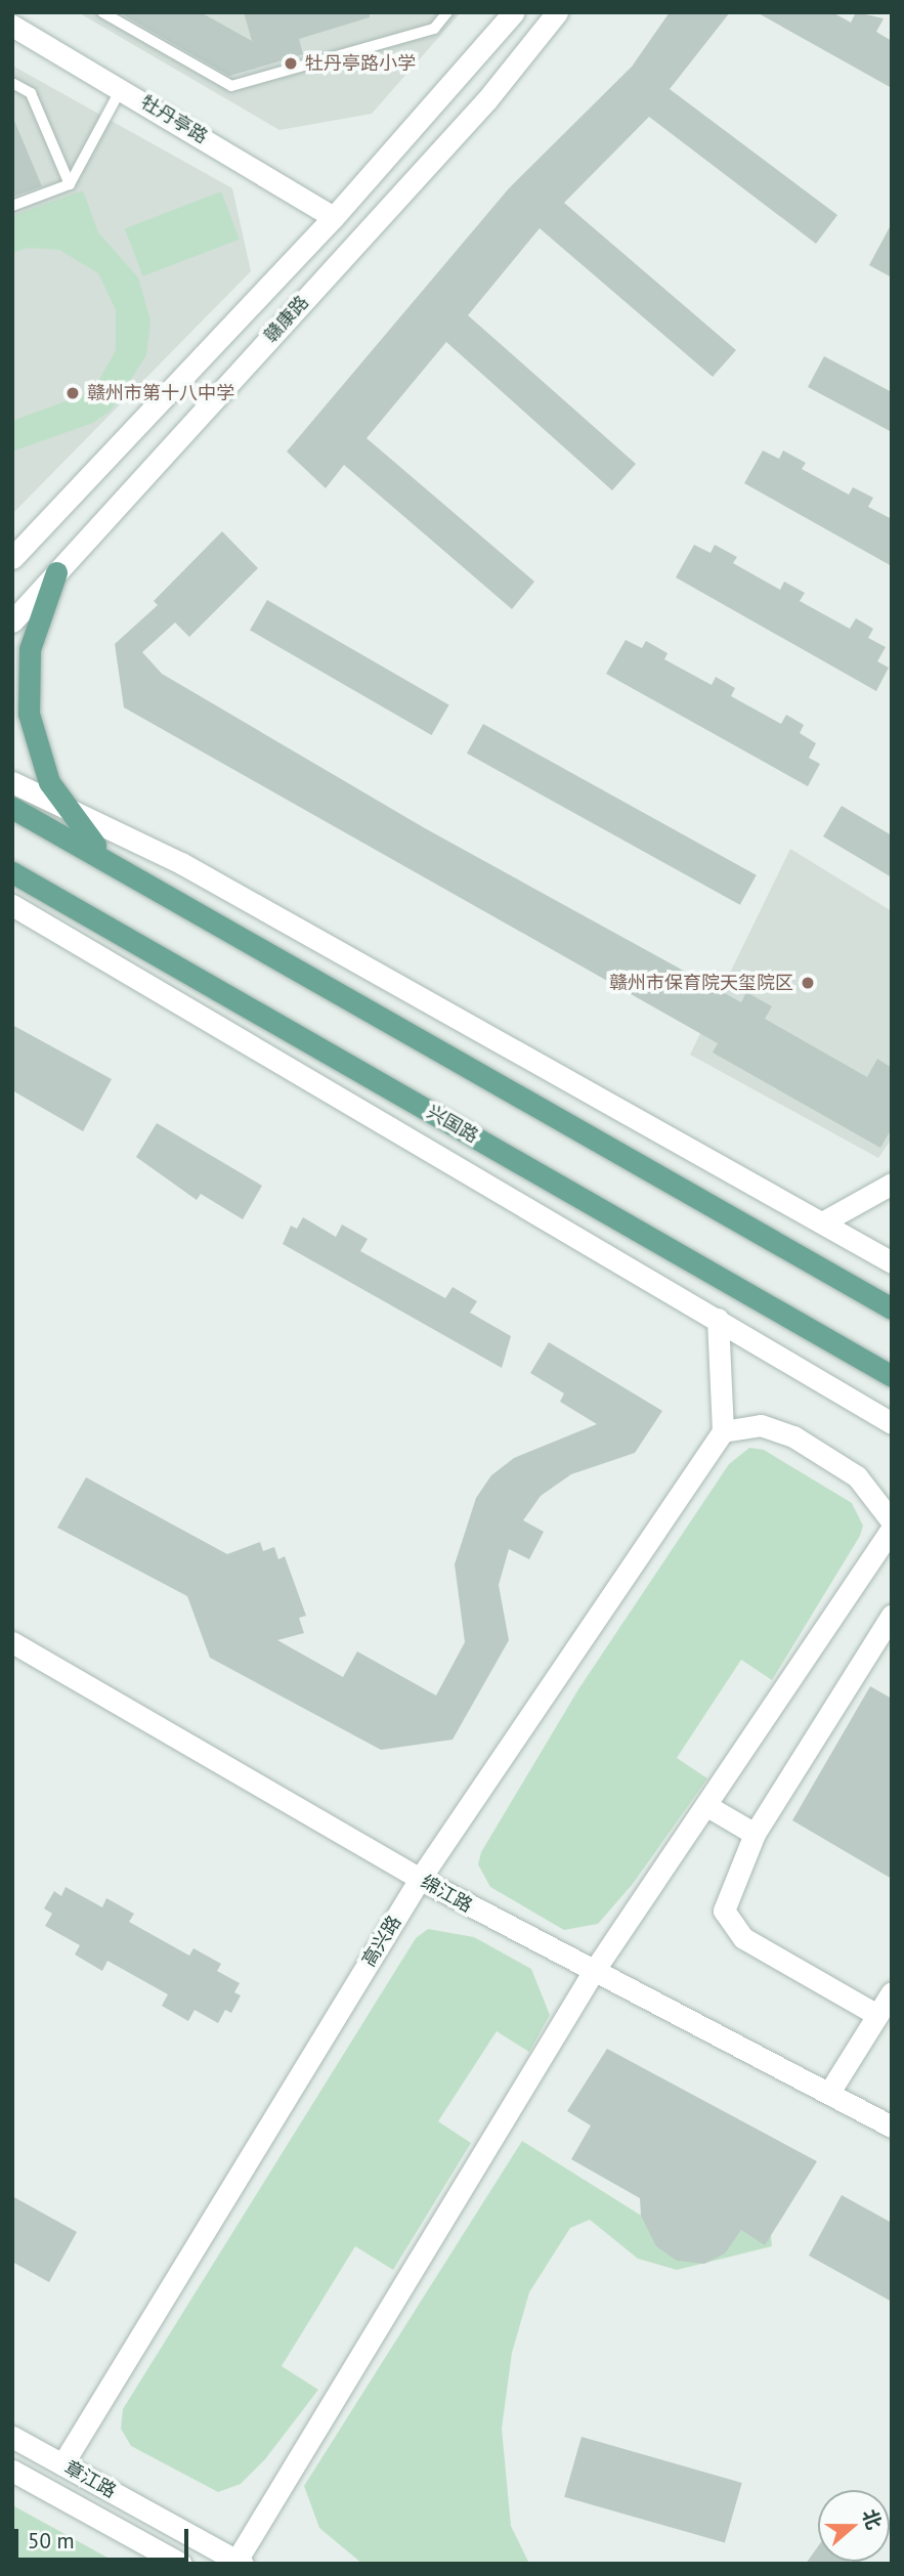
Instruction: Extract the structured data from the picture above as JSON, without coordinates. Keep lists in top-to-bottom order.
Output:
{
  "streets": {
    "main road": ["兴国路"],
    "street": [
      "牡丹亭路",
      "赣康路",
      "绵江路",
      "高兴路",
      "章江路"
    ]
  },
  "crossings": [
    ["牡丹亭路", "赣康路"],
    ["绵江路", "高兴路"],
    ["高兴路", "章江路"]
  ],
  "places": ["牡丹亭路小学", "赣州市第十八中学", "赣州市保育院天玺院区"],
  "scale_bar": "50 m",
  "north": "right"
}
